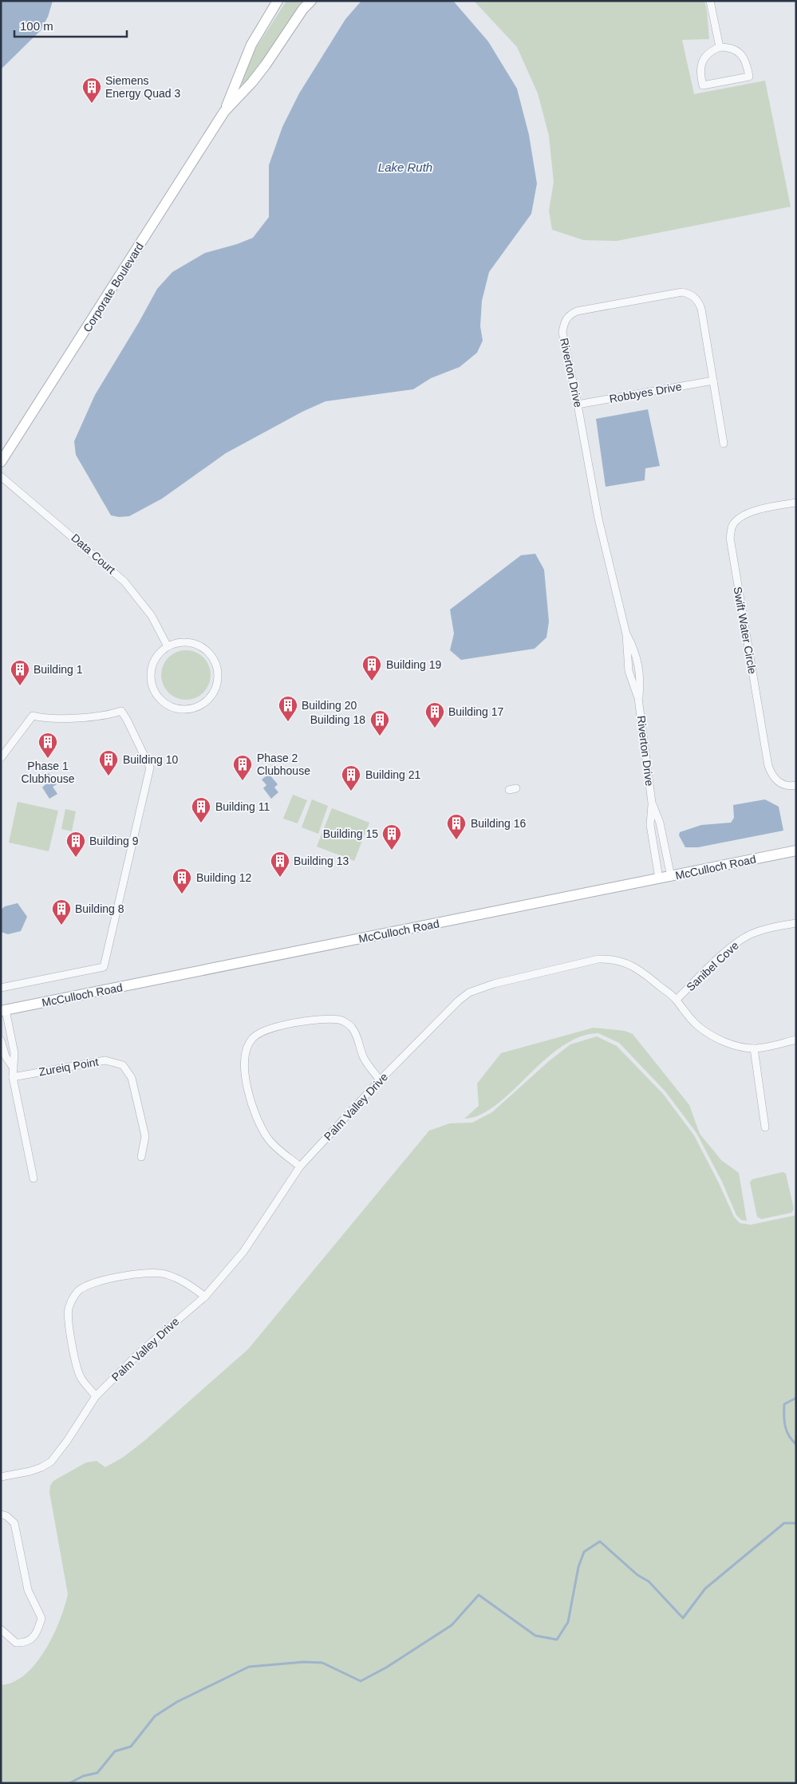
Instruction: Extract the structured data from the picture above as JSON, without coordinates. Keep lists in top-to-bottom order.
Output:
{
  "streets": {
    "street": [
      "Corporate Boulevard",
      "Riverton Drive",
      "Robbyes Drive",
      "Data Court",
      "Swift Water Circle",
      "McCulloch Road",
      "Sanibel Cove",
      "Zureiq Point",
      "Palm Valley Drive"
    ]
  },
  "crossings": [
    ["Riverton Drive", "Robbyes Drive"],
    ["Riverton Drive", "McCulloch Road"],
    ["Sanibel Cove", "Palm Valley Drive"]
  ],
  "water": ["Lake Ruth"],
  "places": {
    "building": [
      "Siemens Energy Quad 3",
      "Building 19",
      "Building 1",
      "Building 20",
      "Building 17",
      "Building 18",
      "Phase 1 Clubhouse",
      "Building 10",
      "Phase 2 Clubhouse",
      "Building 21",
      "Building 11",
      "Building 16",
      "Building 15",
      "Building 9",
      "Building 13",
      "Building 12",
      "Building 8"
    ]
  },
  "scale_bar": "100 m"
}
